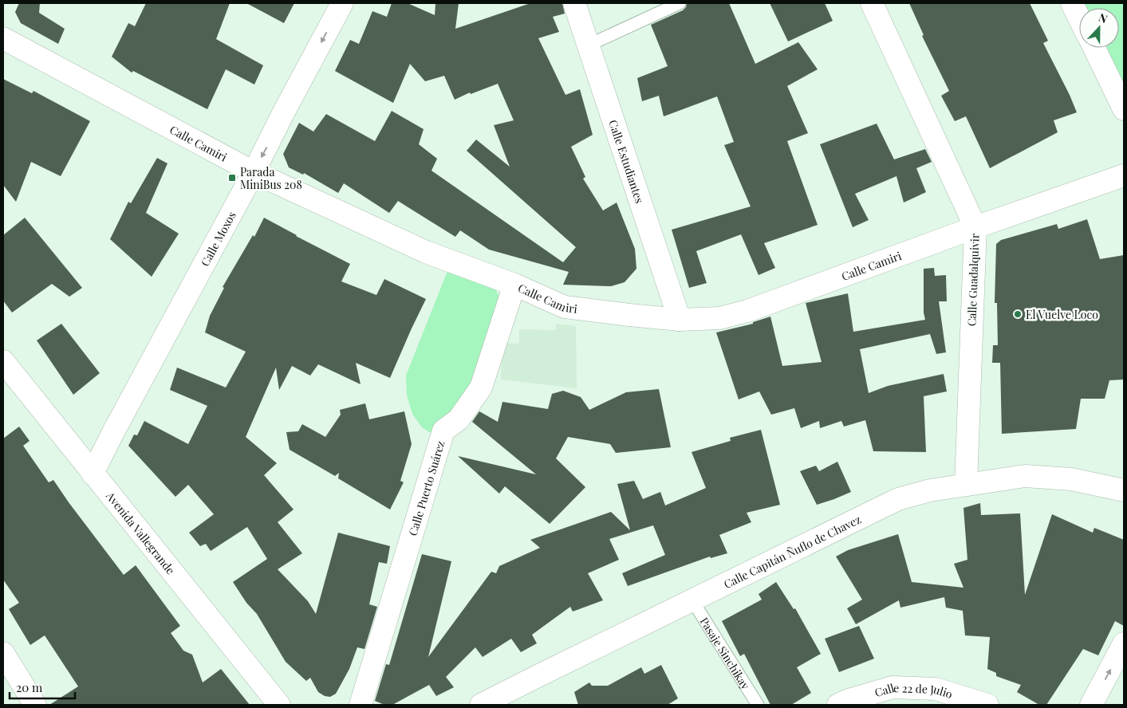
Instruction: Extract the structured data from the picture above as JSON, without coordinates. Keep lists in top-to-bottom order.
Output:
{
  "streets": {
    "street": [
      "Calle Camiri",
      "Calle Estudiantes",
      "Calle Moxos",
      "Calle Guadalquivir",
      "Calle Puerto Suárez",
      "Avenida Vallegrande",
      "Calle Capitán Ñuflo de Chavez",
      "Calle 22 de Julio"
    ],
    "lane": ["Pasaje Sinchikay"]
  },
  "crossings": [
    ["Calle Camiri", "Calle Estudiantes"],
    ["Calle Camiri", "Calle Moxos"],
    ["Calle Camiri", "Calle Guadalquivir"],
    ["Calle Camiri", "Calle Puerto Suárez"],
    ["Calle Moxos", "Avenida Vallegrande"],
    ["Calle Guadalquivir", "Calle Capitán Ñuflo de Chavez"],
    ["Calle Capitán Ñuflo de Chavez", "Pasaje Sinchikay"]
  ],
  "one_way": ["Calle Moxos"],
  "places": {
    "transit": ["Parada MiniBus 208"],
    "other": ["El Vuelve Loco"]
  },
  "scale_bar": "20 m",
  "north": "top"
}
